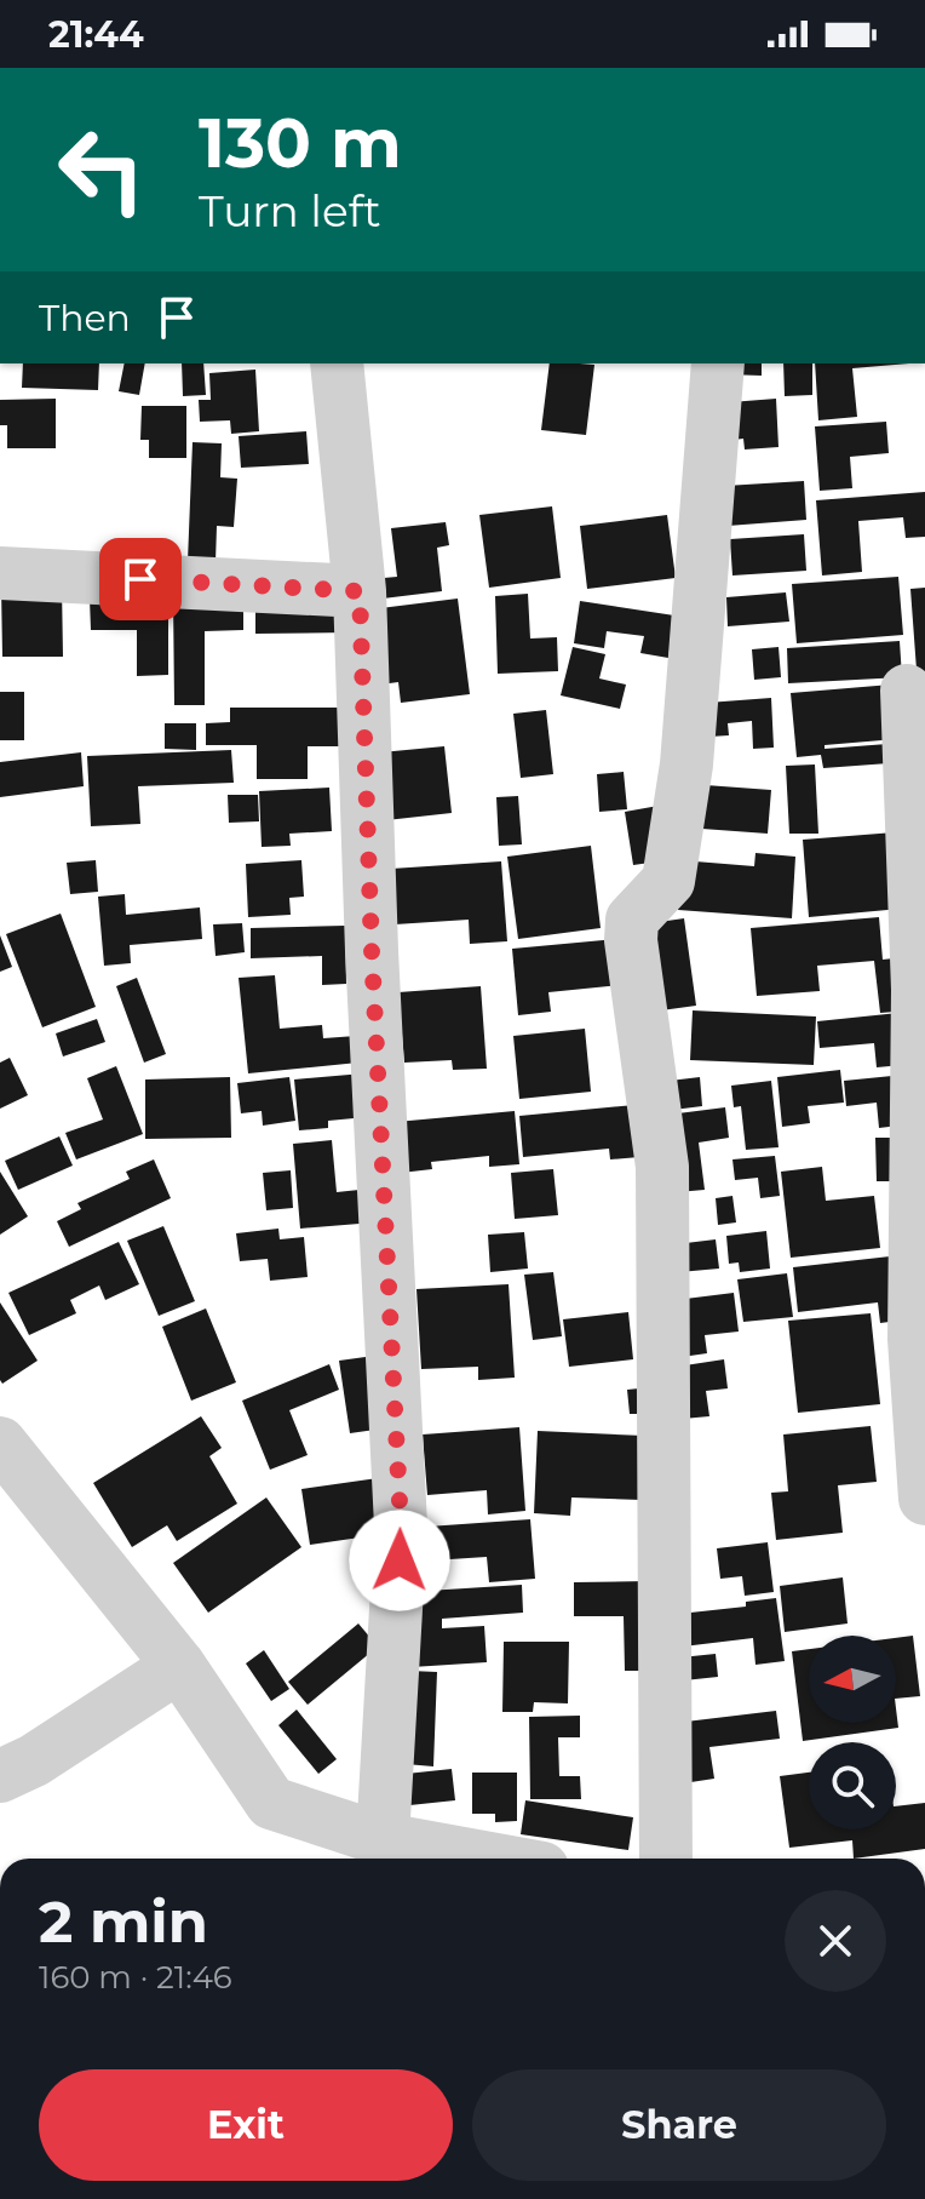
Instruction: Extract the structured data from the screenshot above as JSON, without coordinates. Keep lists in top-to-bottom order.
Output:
{
  "north": "left",
  "page": {
    "status": "21:44",
    "turn": ["130 m", "Turn left"],
    "then": "Then",
    "heading": ["2 min", "160 m · 21:46"],
    "buttons": ["Exit", "Share"]
  }
}
